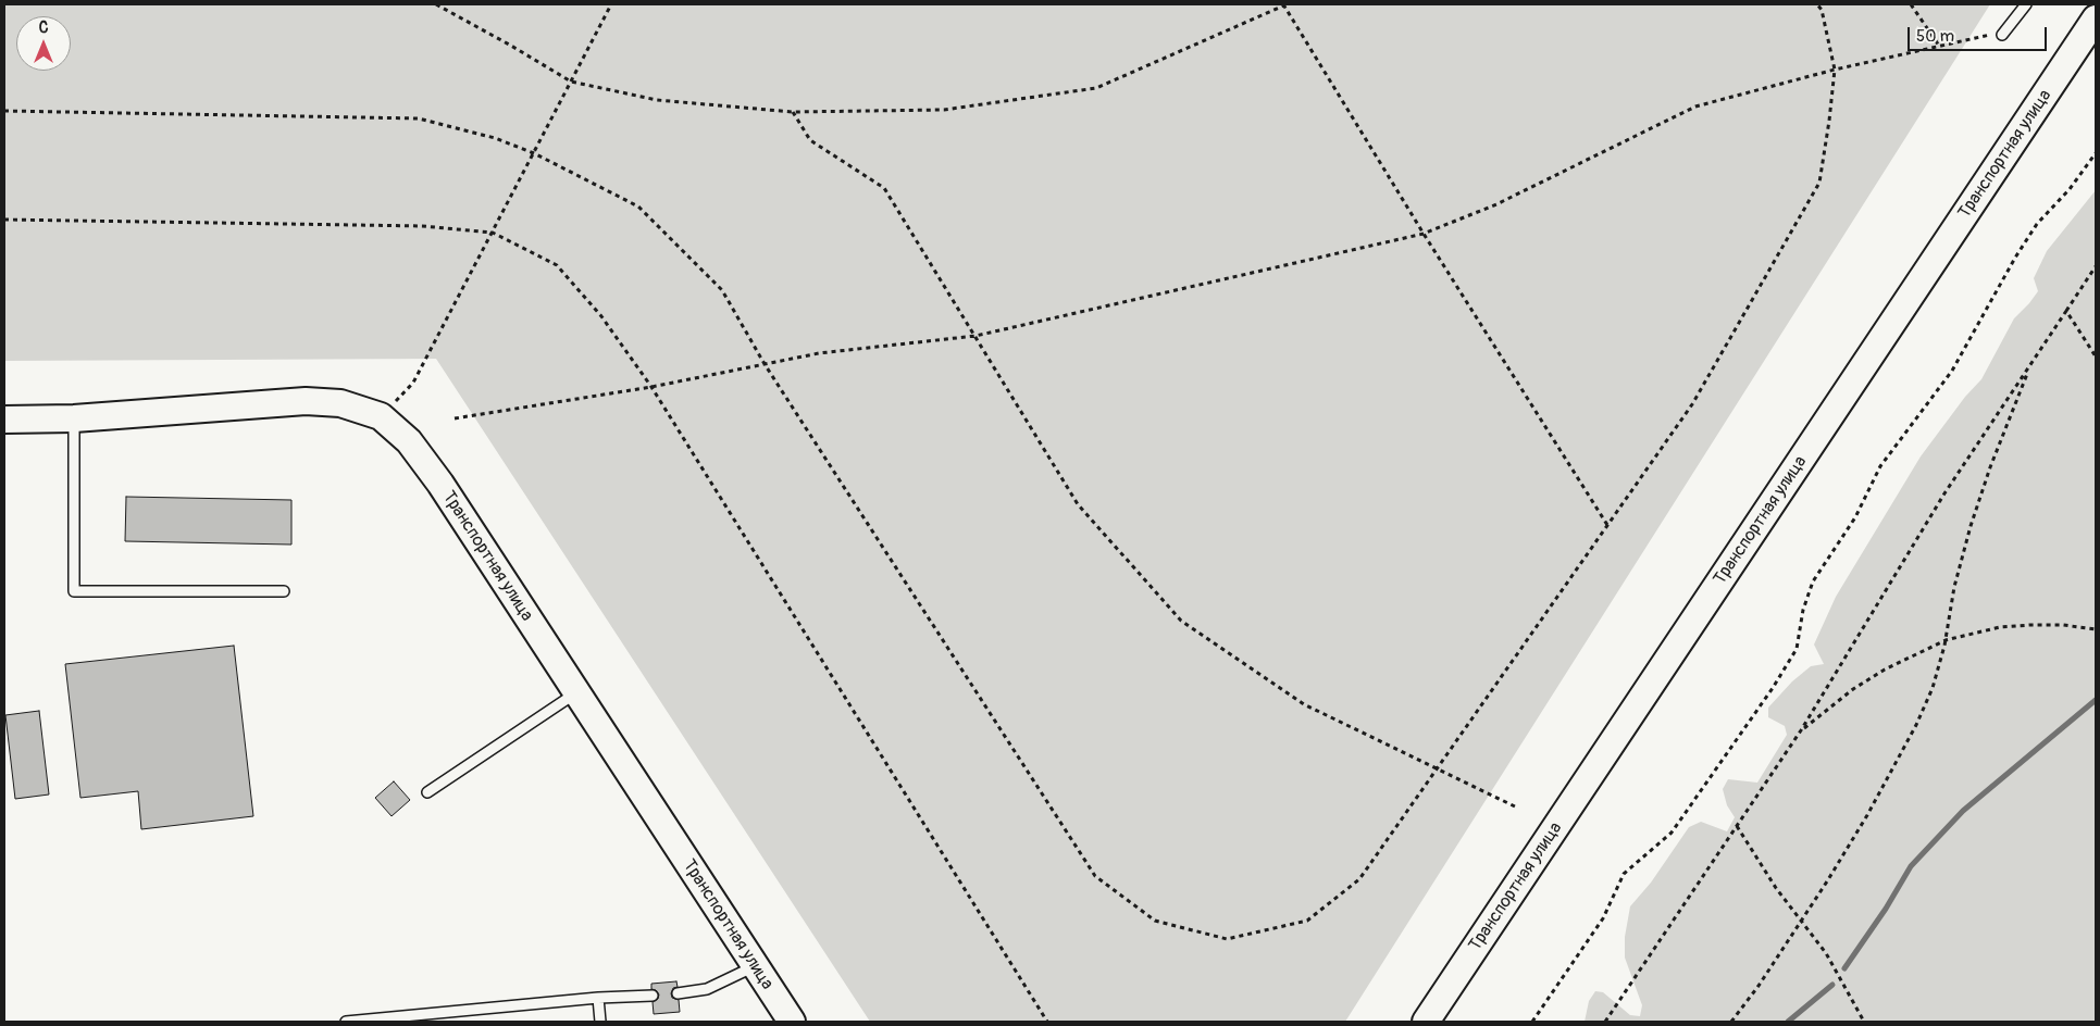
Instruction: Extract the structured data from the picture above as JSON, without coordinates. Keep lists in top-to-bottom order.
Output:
{
  "streets": {
    "main road": ["Транспортная улица"]
  },
  "scale_bar": "50 m",
  "north": "top"
}
